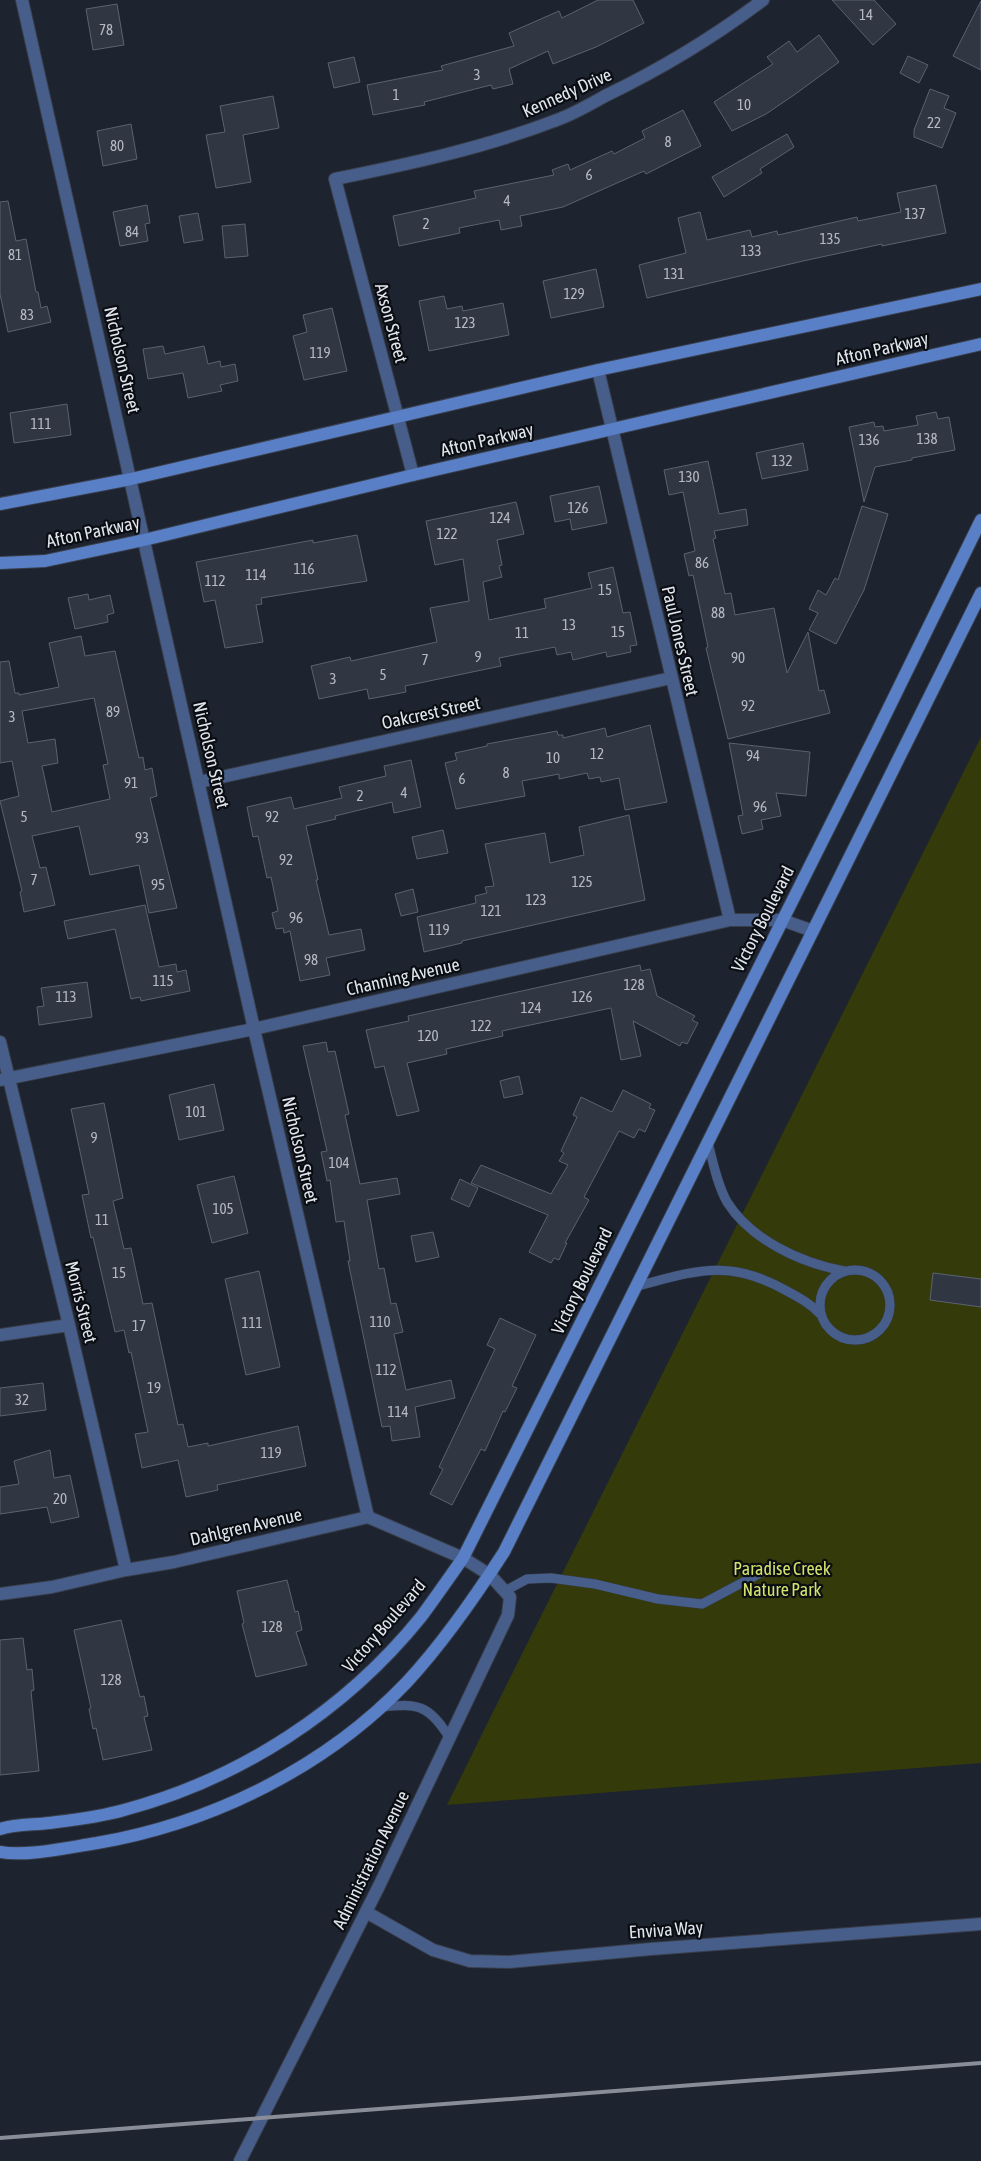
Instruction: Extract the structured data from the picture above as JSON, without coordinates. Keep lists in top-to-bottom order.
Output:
{
  "streets": {
    "main road": ["Afton Parkway", "Victory Boulevard"],
    "street": [
      "Kennedy Drive",
      "Axson Street",
      "Nicholson Street",
      "Paul Jones Street",
      "Oakcrest Street",
      "Channing Avenue",
      "Morris Street",
      "Dahlgren Avenue",
      "Administration Avenue",
      "Enviva Way"
    ]
  },
  "crossings": [
    ["Kennedy Drive", "Axson Street"],
    ["Axson Street", "Afton Parkway"],
    ["Afton Parkway", "Nicholson Street"],
    ["Afton Parkway", "Paul Jones Street"],
    ["Nicholson Street", "Oakcrest Street"],
    ["Nicholson Street", "Channing Avenue"],
    ["Nicholson Street", "Dahlgren Avenue"],
    ["Paul Jones Street", "Oakcrest Street"],
    ["Paul Jones Street", "Channing Avenue"],
    ["Victory Boulevard", "Channing Avenue"],
    ["Channing Avenue", "Morris Street"],
    ["Morris Street", "Dahlgren Avenue"],
    ["Administration Avenue", "Enviva Way"]
  ],
  "parks": ["Paradise Creek Nature Park"],
  "house_numbers": [
    "14",
    "78",
    "3",
    "1",
    "10",
    "22",
    "8",
    "80",
    "6",
    "4",
    "137",
    "2",
    "84",
    "135",
    "133",
    "81",
    "131",
    "129",
    "83",
    "123",
    "119",
    "111",
    "138",
    "136",
    "132",
    "130",
    "126",
    "124",
    "122",
    "86",
    "116",
    "114",
    "112",
    "15",
    "88",
    "13",
    "15",
    "11",
    "9",
    "90",
    "7",
    "5",
    "3",
    "92",
    "89",
    "3",
    "12",
    "94",
    "10",
    "8",
    "6",
    "91",
    "4",
    "2",
    "96",
    "5",
    "92",
    "93",
    "92",
    "7",
    "125",
    "95",
    "123",
    "121",
    "96",
    "119",
    "98",
    "115",
    "128",
    "113",
    "126",
    "124",
    "122",
    "120",
    "101",
    "9",
    "104",
    "105",
    "11",
    "15",
    "110",
    "111",
    "17",
    "112",
    "19",
    "32",
    "114",
    "119",
    "20",
    "128",
    "128"
  ]
}
